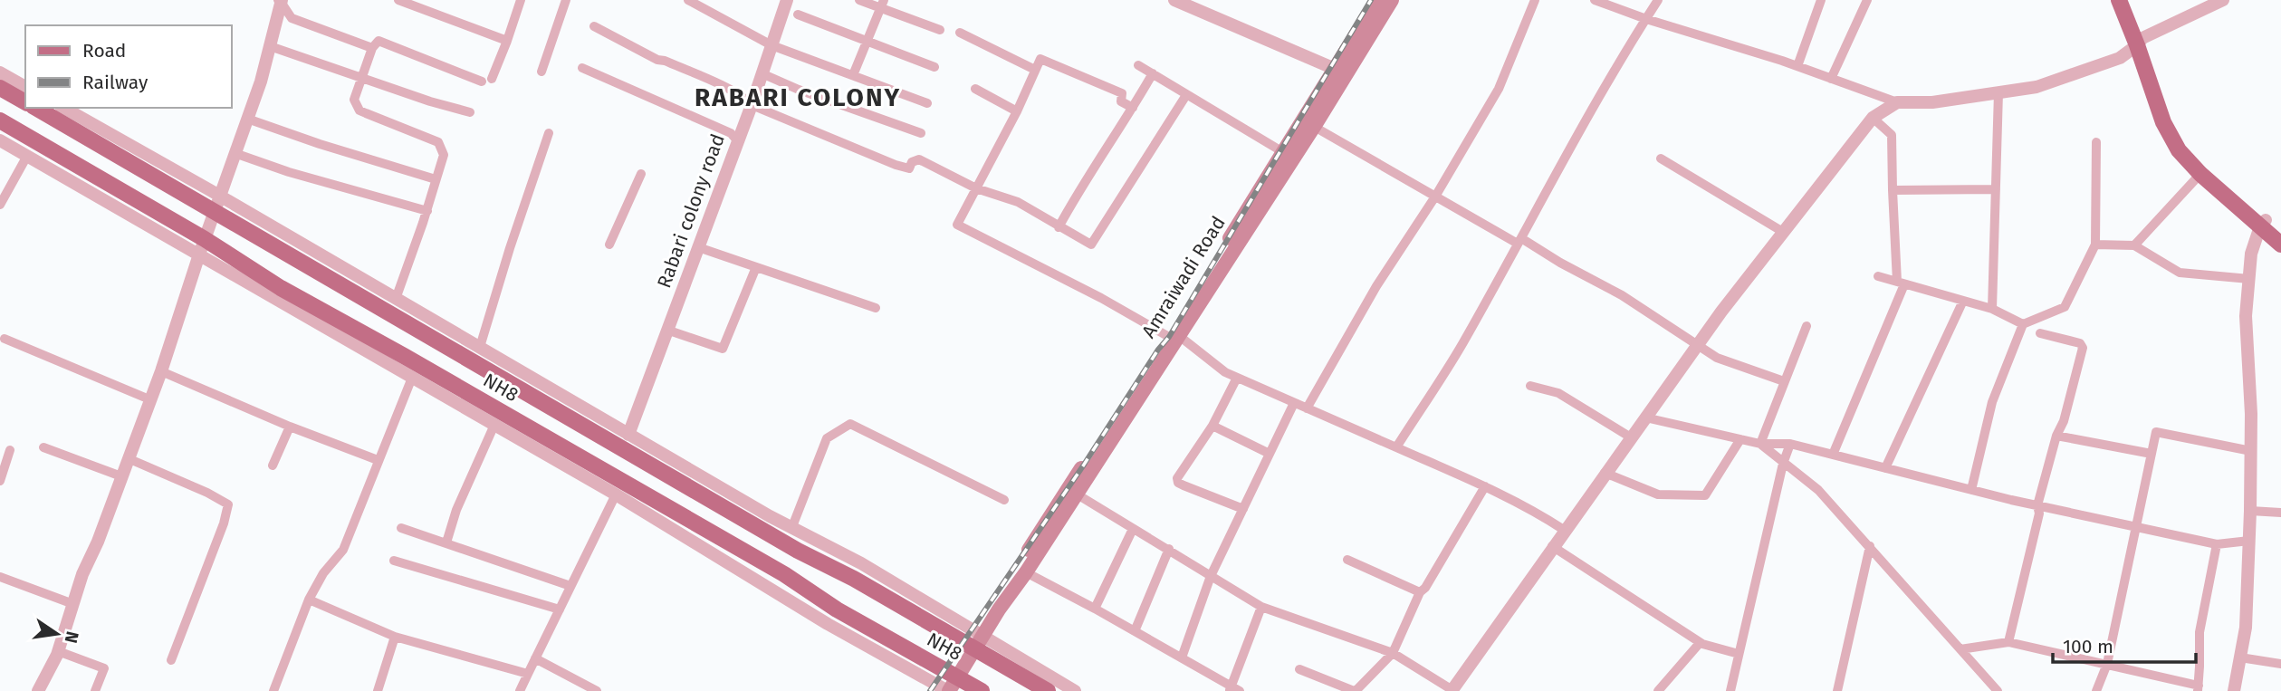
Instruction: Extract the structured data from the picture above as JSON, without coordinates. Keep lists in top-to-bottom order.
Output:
{
  "streets": {
    "main road": ["Amraiwadi Road", "NH8"],
    "street": ["Rabari colony road"]
  },
  "districts": ["RABARI COLONY"],
  "legend": ["Road", "Railway"],
  "scale_bar": "100 m",
  "north": "right"
}
